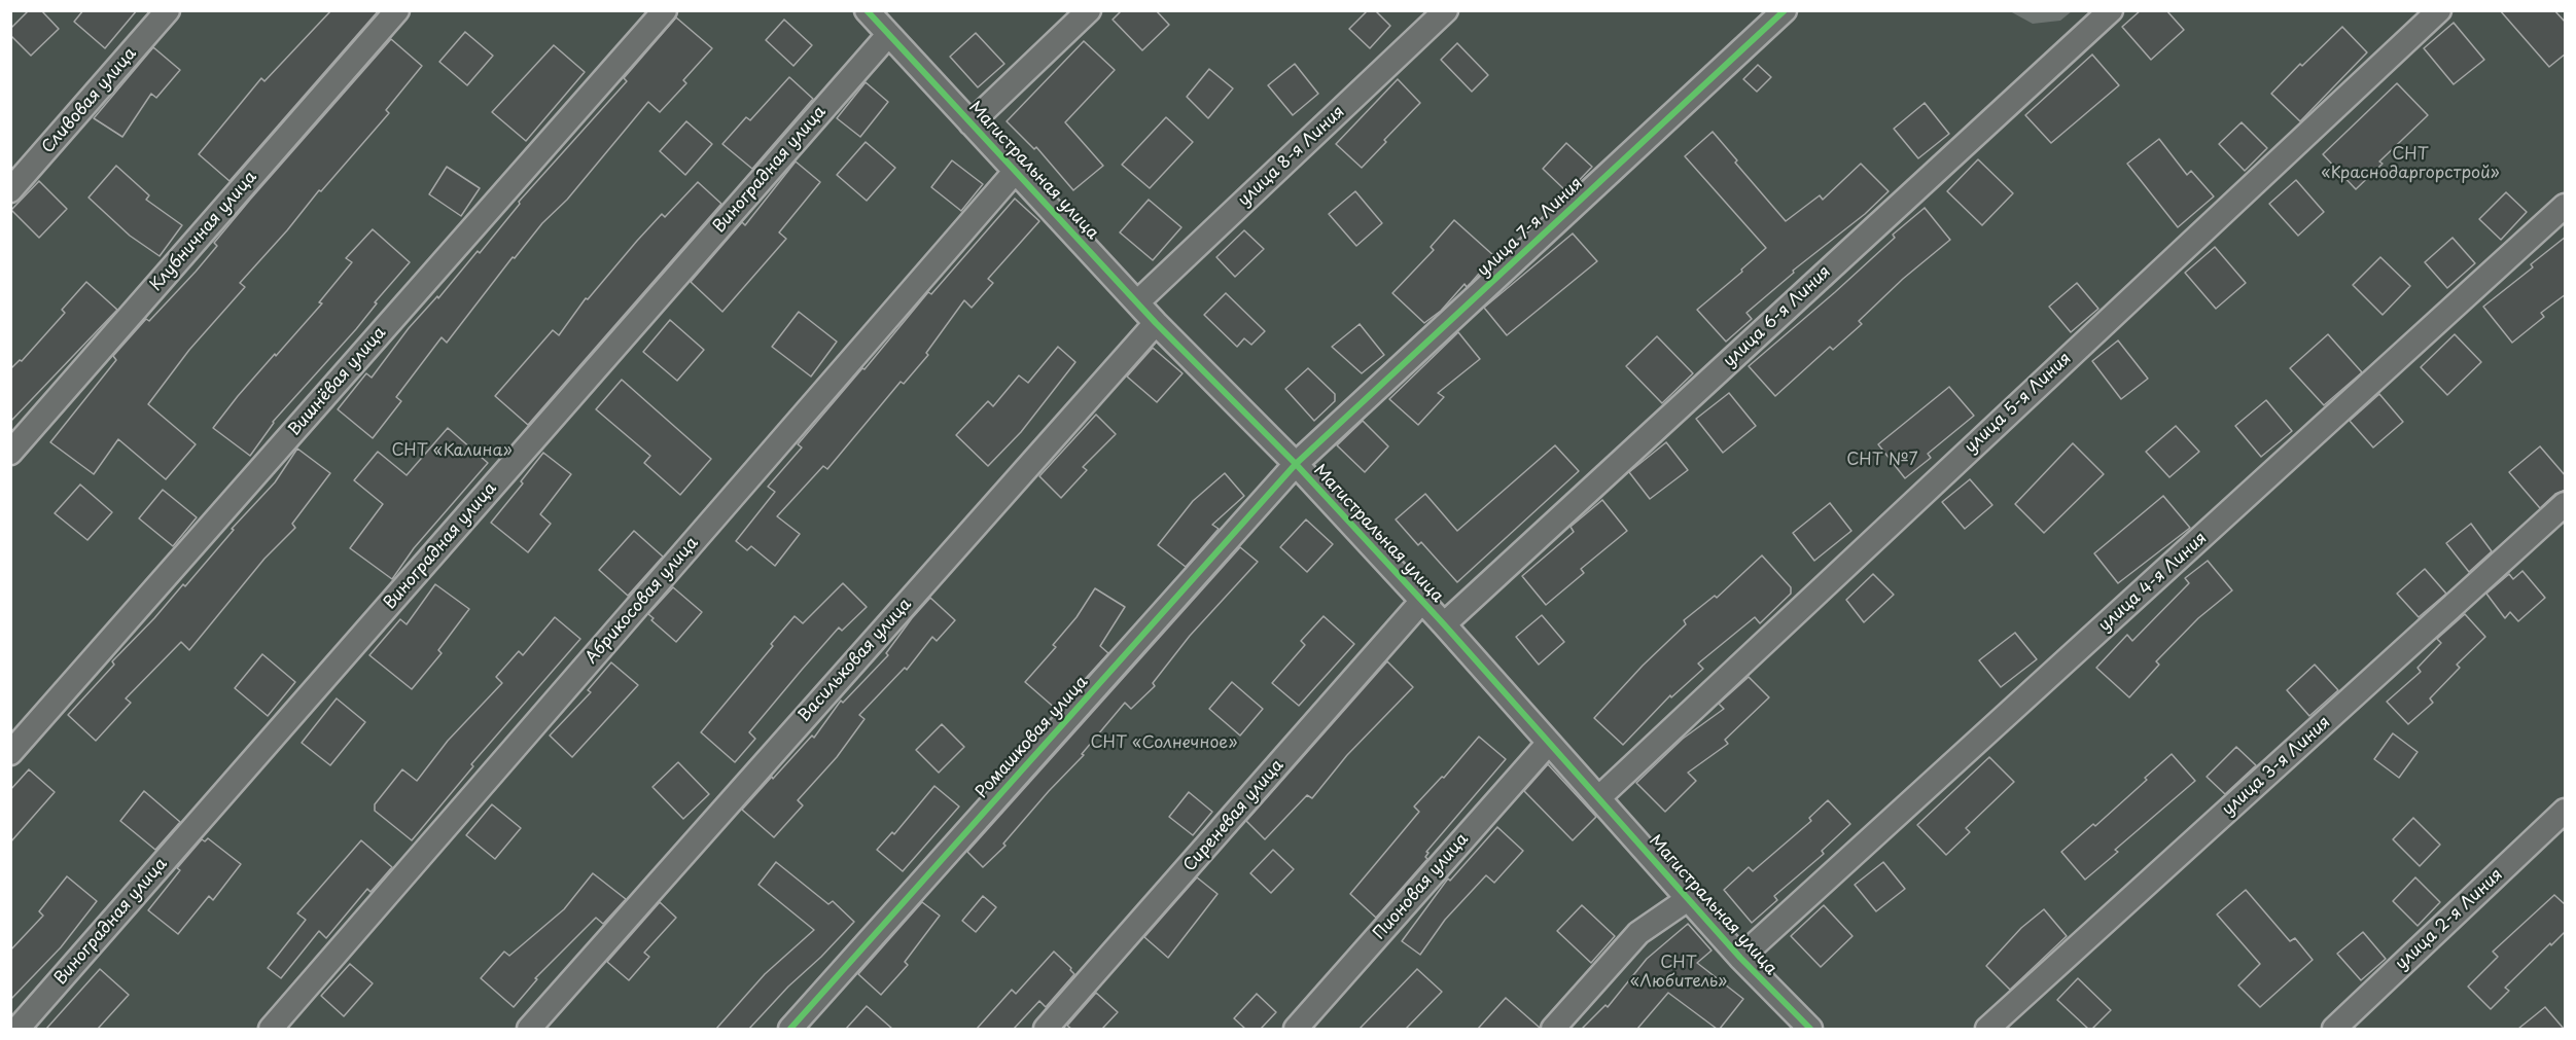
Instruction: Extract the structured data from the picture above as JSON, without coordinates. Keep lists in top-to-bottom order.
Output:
{
  "streets": {
    "street": [
      "Сливовая улица",
      "улица 8-я Линия",
      "Виноградная улица",
      "Магистральная улица",
      "улица 7-я Линия",
      "Клубничная улица",
      "улица 6-я Линия",
      "Вишнёвая улица",
      "улица 5-я Линия",
      "улица 4-я Линия",
      "Абрикосовая улица",
      "Васильковая улица",
      "Ромашковая улица",
      "улица 3-я Линия",
      "Сиреневая улица",
      "Пионовая улица",
      "улица 2-я Линия"
    ]
  },
  "crossings": [
    ["улица 8-я Линия", "Магистральная улица"],
    ["Виноградная улица", "Магистральная улица"],
    ["Магистральная улица", "улица 7-я Линия"],
    ["Магистральная улица", "улица 6-я Линия"],
    ["Магистральная улица", "улица 5-я Линия"],
    ["Магистральная улица", "улица 4-я Линия"],
    ["Магистральная улица", "Абрикосовая улица"],
    ["Магистральная улица", "Васильковая улица"],
    ["Магистральная улица", "Ромашковая улица"],
    ["Магистральная улица", "Сиреневая улица"],
    ["Магистральная улица", "Пионовая улица"],
    ["улица 7-я Линия", "Ромашковая улица"]
  ],
  "parks": [
    "СНТ «Краснодаргорстрой»",
    "СНТ «Калина»",
    "СНТ №7",
    "СНТ «Солнечное»",
    "СНТ «Любитель»"
  ]
}
